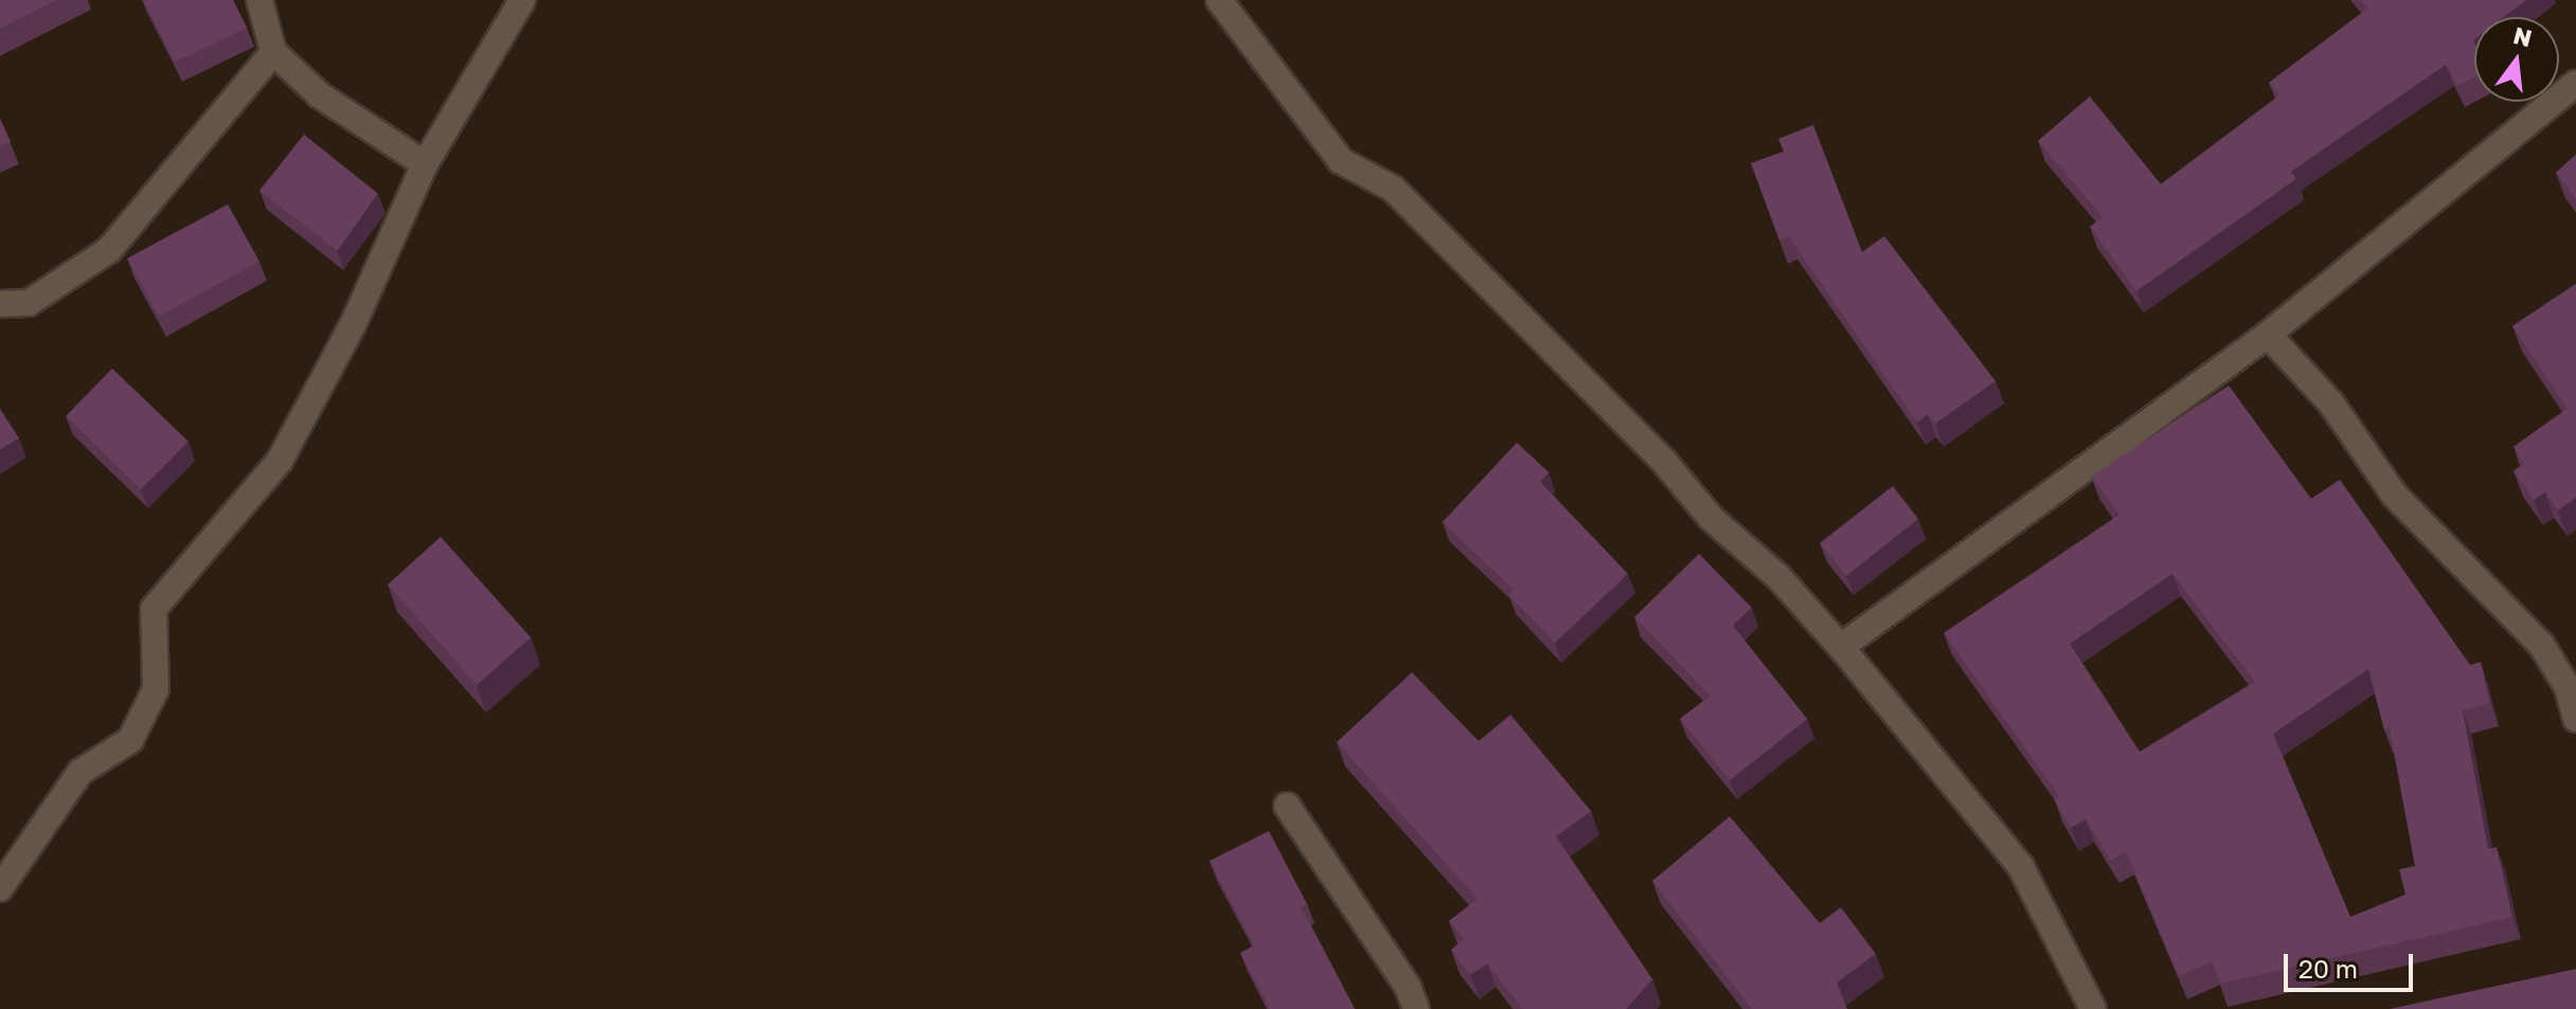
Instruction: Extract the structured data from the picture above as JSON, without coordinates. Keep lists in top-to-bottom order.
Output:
{
  "scale_bar": "20 m",
  "north": "top"
}
